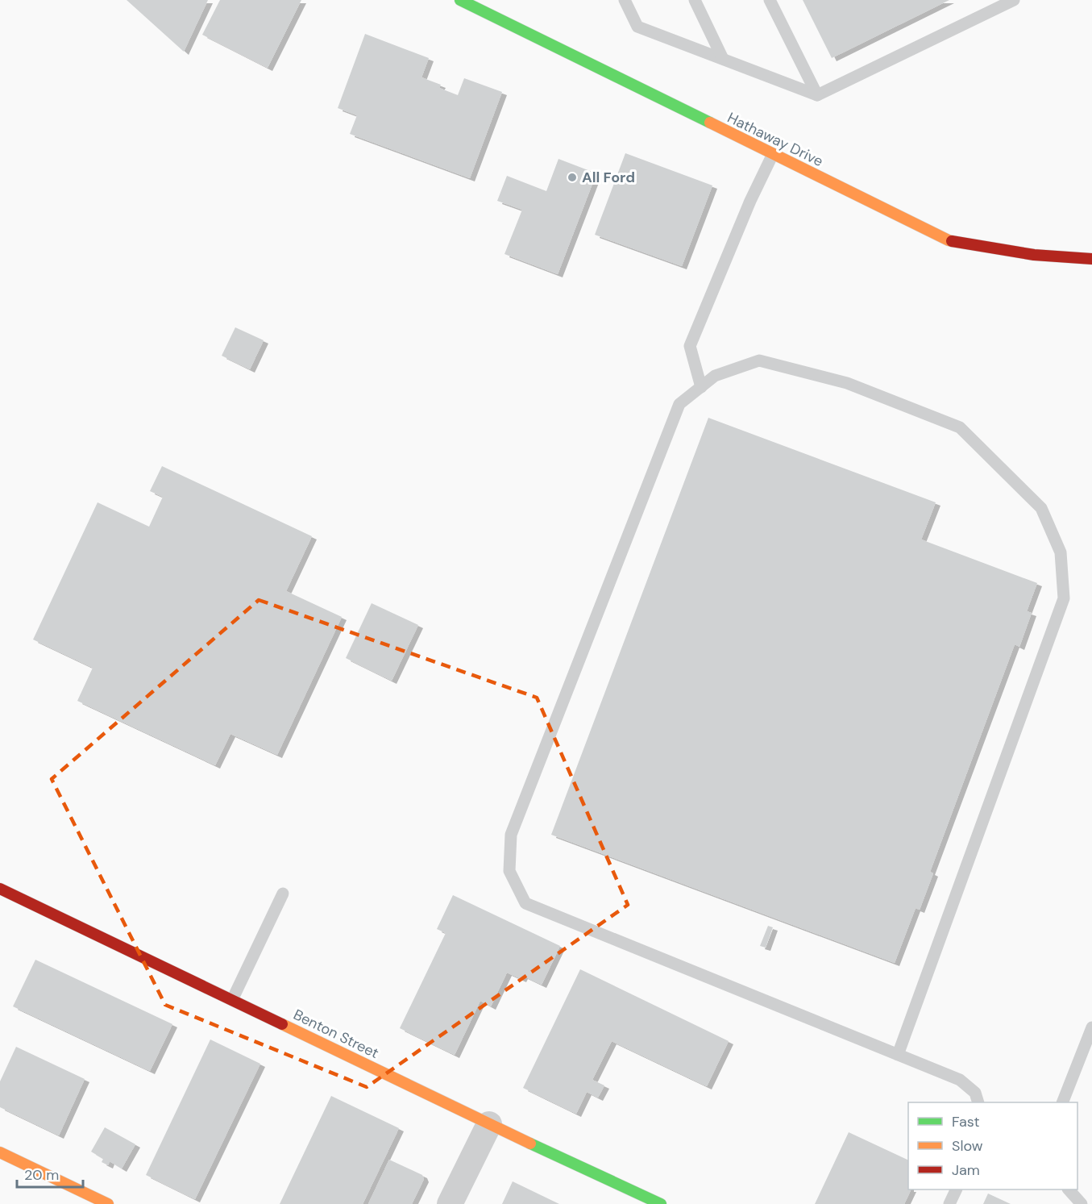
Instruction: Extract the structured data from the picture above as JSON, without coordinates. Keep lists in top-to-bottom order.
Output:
{
  "streets": {
    "street": ["Hathaway Drive", "Benton Street"]
  },
  "places": ["All Ford"],
  "legend": ["Fast", "Slow", "Jam"],
  "scale_bar": "20 m"
}
